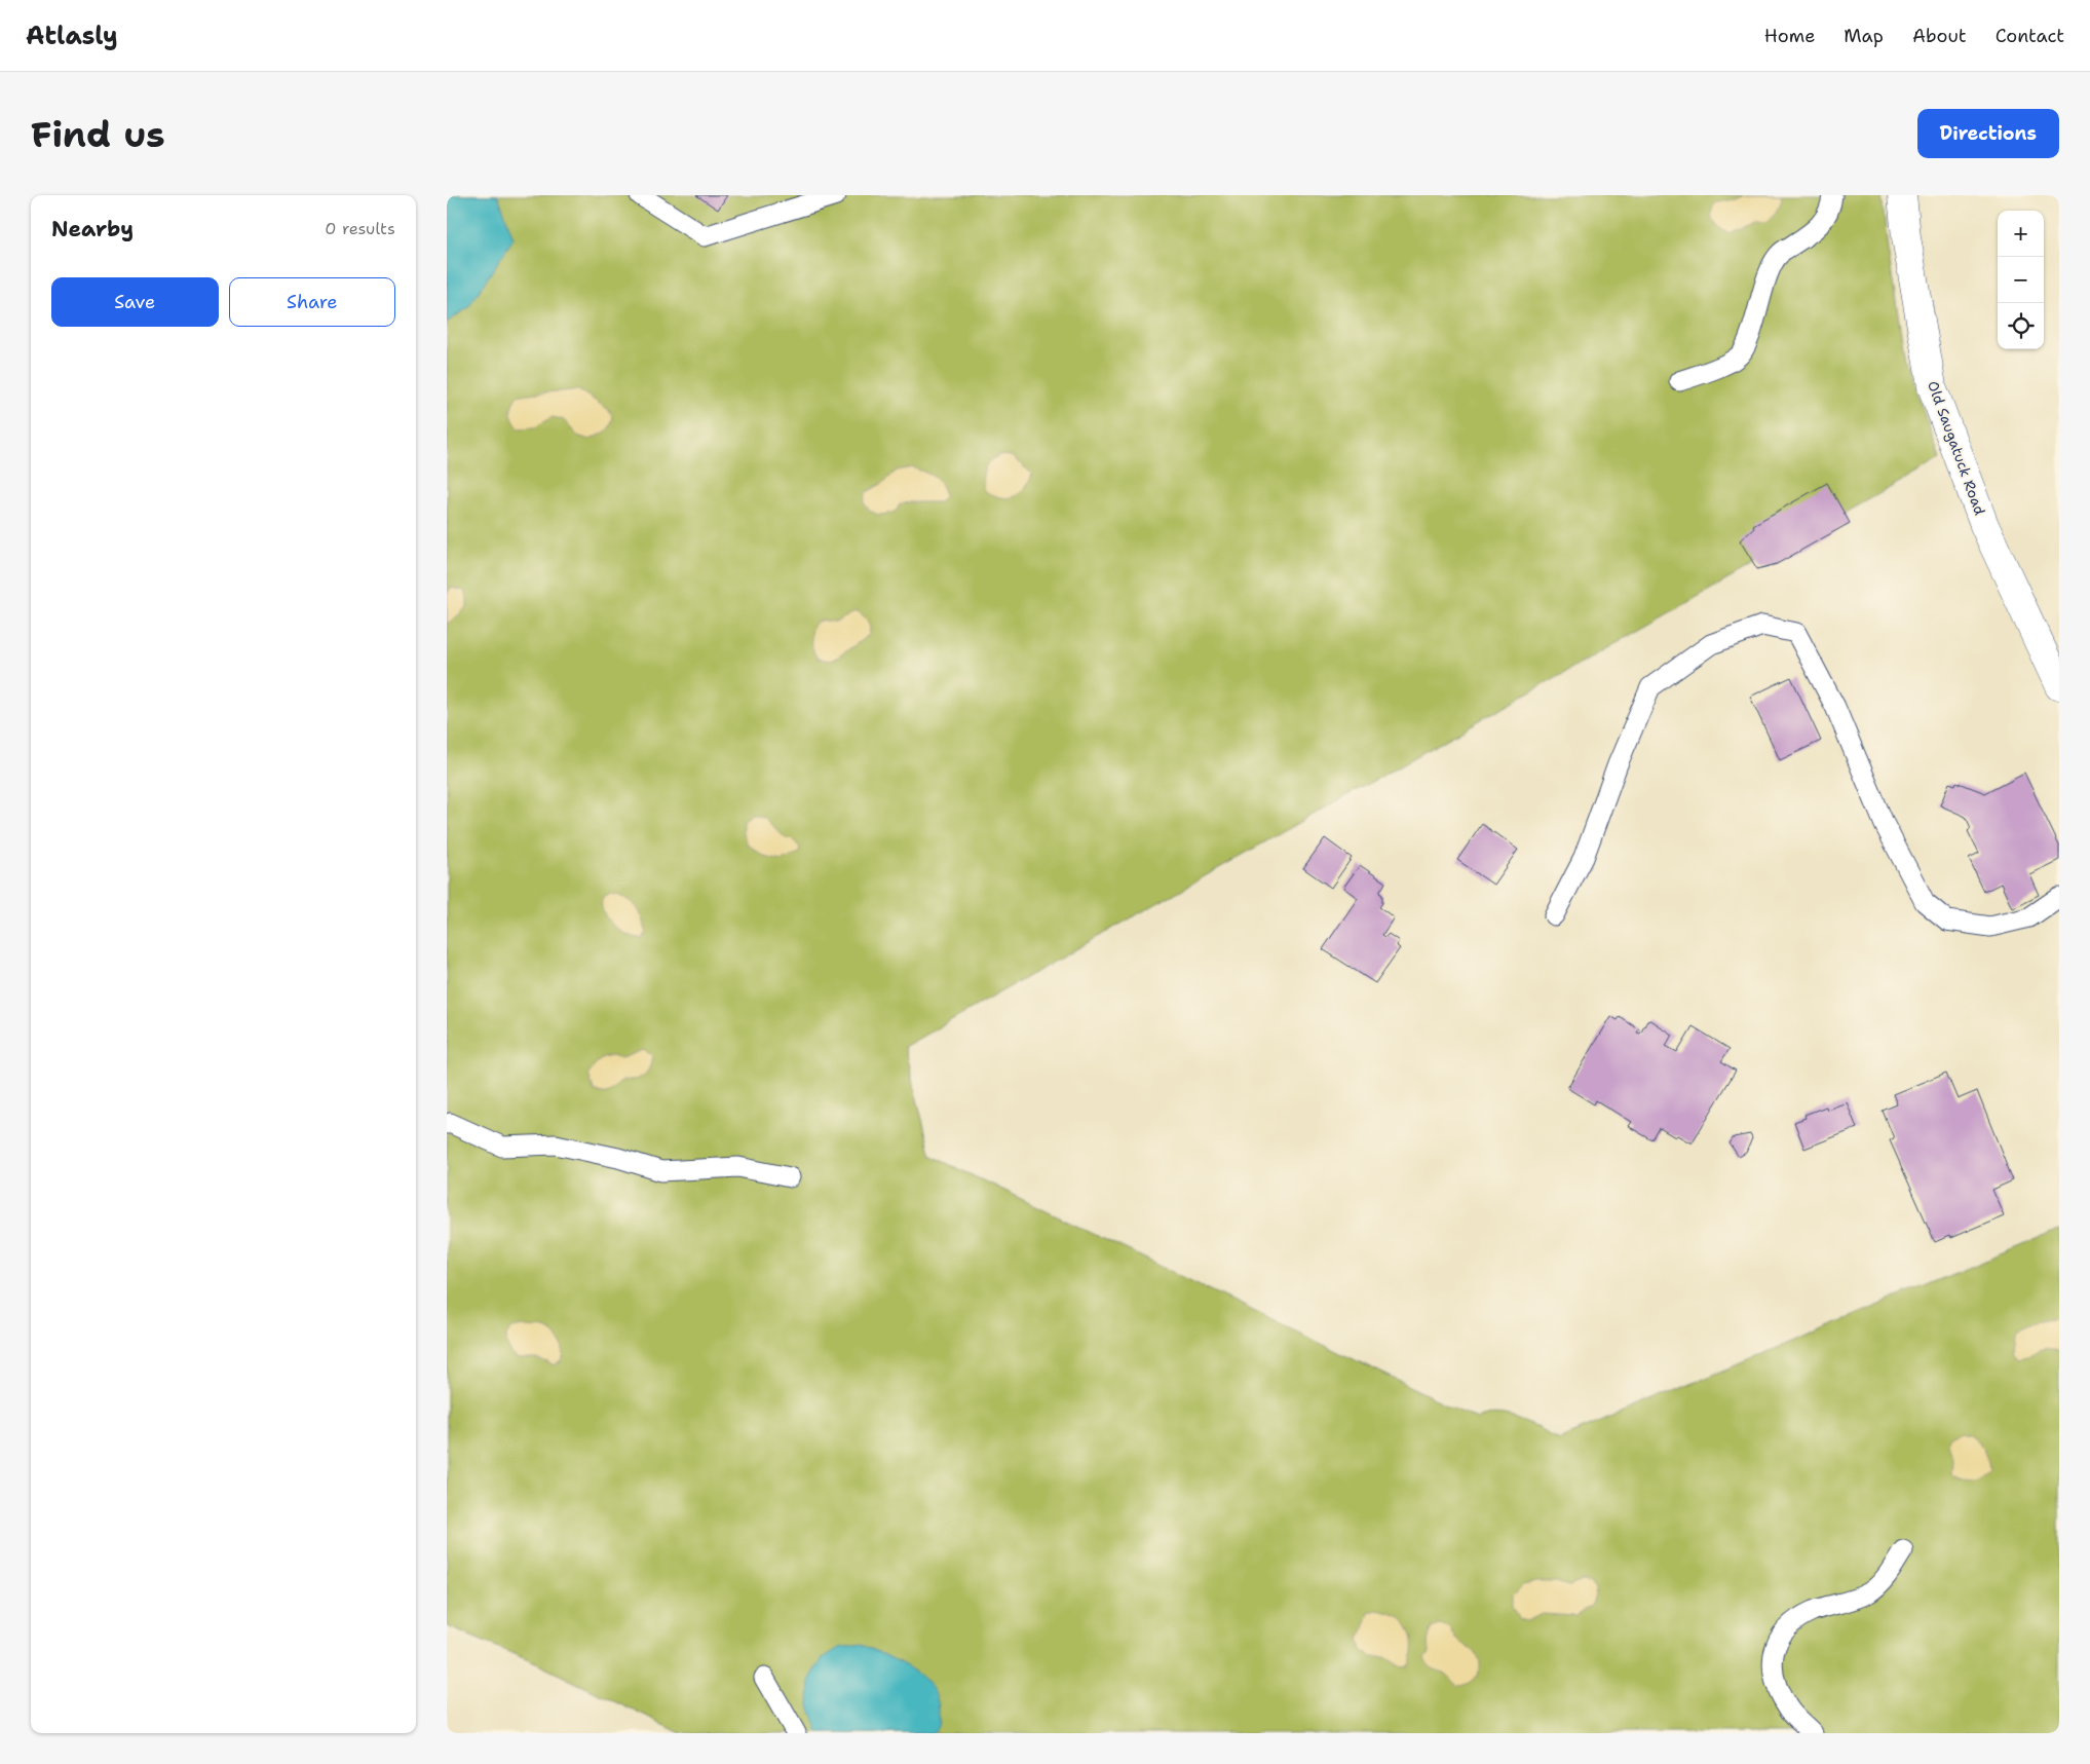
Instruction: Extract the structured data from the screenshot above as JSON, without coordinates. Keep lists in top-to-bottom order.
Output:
{
  "streets": {
    "street": ["Old Saugatuck Road"]
  },
  "page": {
    "header": "Atlasly",
    "nav": [
      "Home",
      "Map",
      "About",
      "Contact"
    ],
    "buttons": [
      "Directions",
      ["Save", "Share"]
    ],
    "title": "Find us",
    "heading": ["Nearby", "0 results"],
    "map_buttons": ["+", "−"]
  }
}
